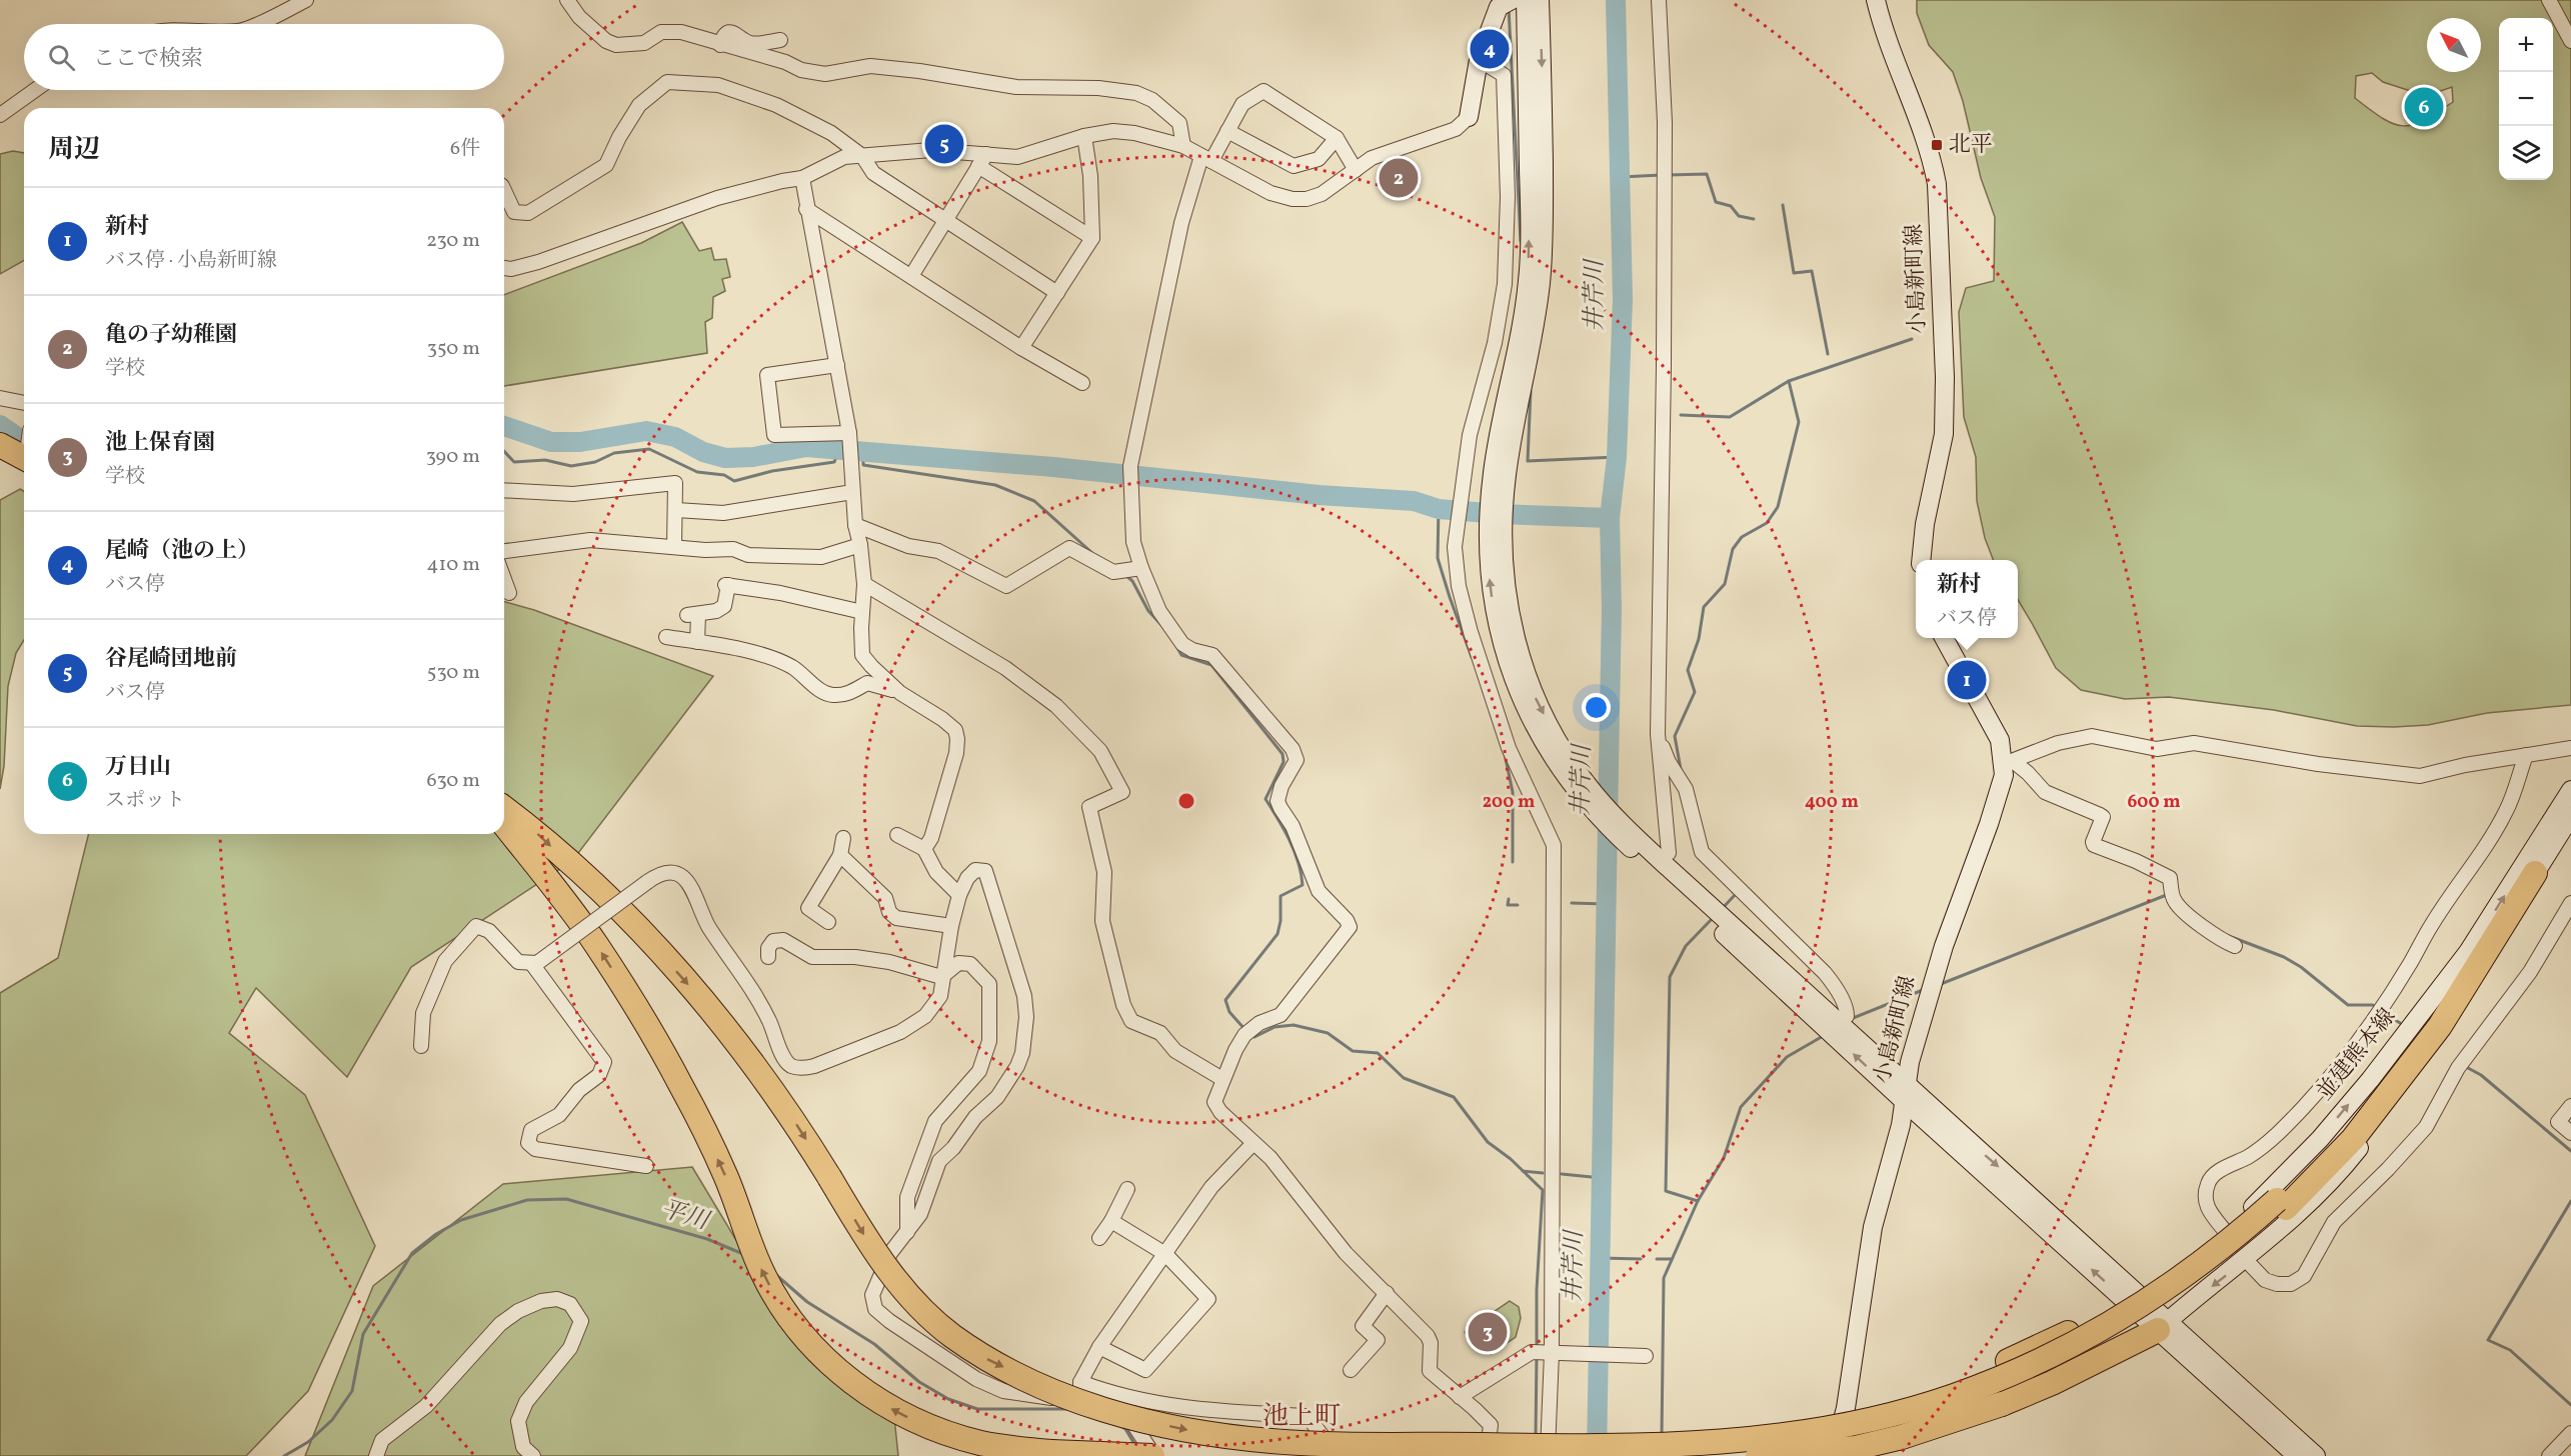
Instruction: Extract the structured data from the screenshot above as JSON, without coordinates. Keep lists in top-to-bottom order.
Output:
{
  "streets": {
    "main road": ["小島新町線", "並建熊本線"]
  },
  "districts": ["池上町"],
  "water": ["井芹川", "平川"],
  "places": {
    "transit": ["北平"]
  },
  "north": "top left",
  "page": {
    "map_buttons": ["+", "−"],
    "search": "ここで検索",
    "pins": [
      "4",
      "6",
      "5",
      "2",
      "1",
      "3"
    ],
    "heading": ["周辺", "6件"],
    "list": [
      {
        "mark": "1",
        "name": "新村",
        "note": "バス停 · 小島新町線",
        "value": "230 m"
      },
      {
        "mark": "2",
        "name": "亀の子幼稚園",
        "note": "学校",
        "value": "350 m"
      },
      {
        "mark": "3",
        "name": "池上保育園",
        "note": "学校",
        "value": "390 m"
      },
      {
        "mark": "4",
        "name": "尾崎（池の上）",
        "note": "バス停",
        "value": "410 m"
      },
      {
        "mark": "5",
        "name": "谷尾崎団地前",
        "note": "バス停",
        "value": "530 m"
      },
      {
        "mark": "6",
        "name": "万日山",
        "note": "スポット",
        "value": "630 m"
      }
    ],
    "popup": ["新村", "バス停"]
  },
  "rings": ["200 m", "400 m", "600 m"]
}
